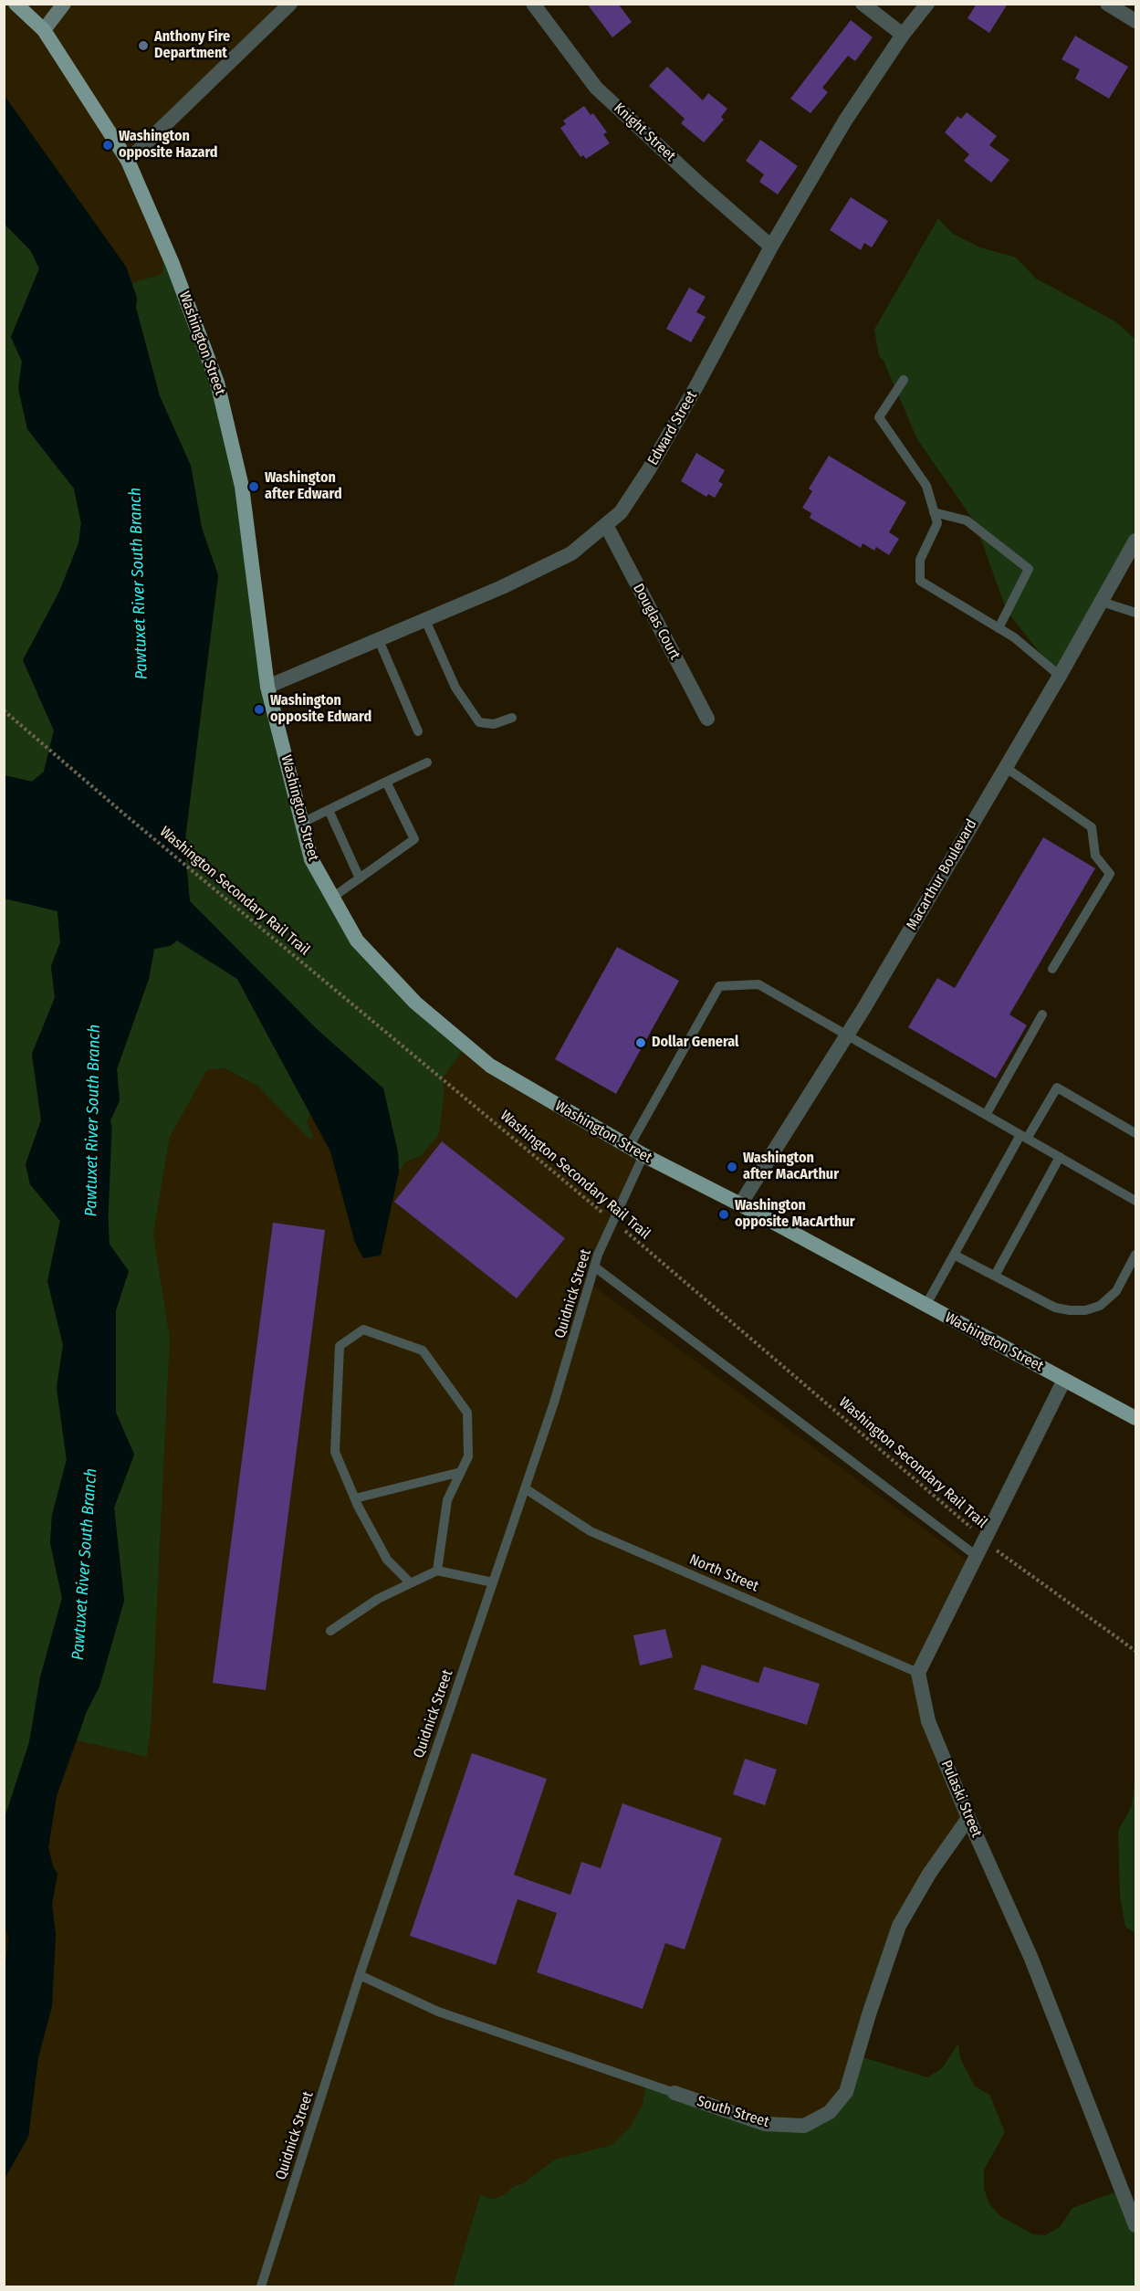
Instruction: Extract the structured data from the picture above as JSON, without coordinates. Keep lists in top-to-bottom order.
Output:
{
  "streets": {
    "main road": ["Washington Street"],
    "street": [
      "Knight Street",
      "Edward Street",
      "Douglas Court",
      "Macarthur Boulevard",
      "Pulaski Street",
      "South Street"
    ],
    "lane": ["Quidnick Street", "North Street"],
    "path": ["Washington Secondary Rail Trail"]
  },
  "crossings": [
    ["Knight Street", "Edward Street"],
    ["Washington Street", "Edward Street"],
    ["Washington Street", "Macarthur Boulevard"],
    ["Washington Street", "Quidnick Street"],
    ["Edward Street", "Douglas Court"],
    ["Washington Secondary Rail Trail", "Quidnick Street"],
    ["Quidnick Street", "North Street"],
    ["Quidnick Street", "South Street"],
    ["North Street", "Pulaski Street"],
    ["Pulaski Street", "South Street"]
  ],
  "water": ["Pawtuxet River South Branch"],
  "places": [
    "Anthony Fire Department",
    "Washington opposite Hazard",
    "Washington after Edward",
    "Washington opposite Edward",
    "Dollar General",
    "Washington after MacArthur",
    "Washington opposite MacArthur"
  ]
}
